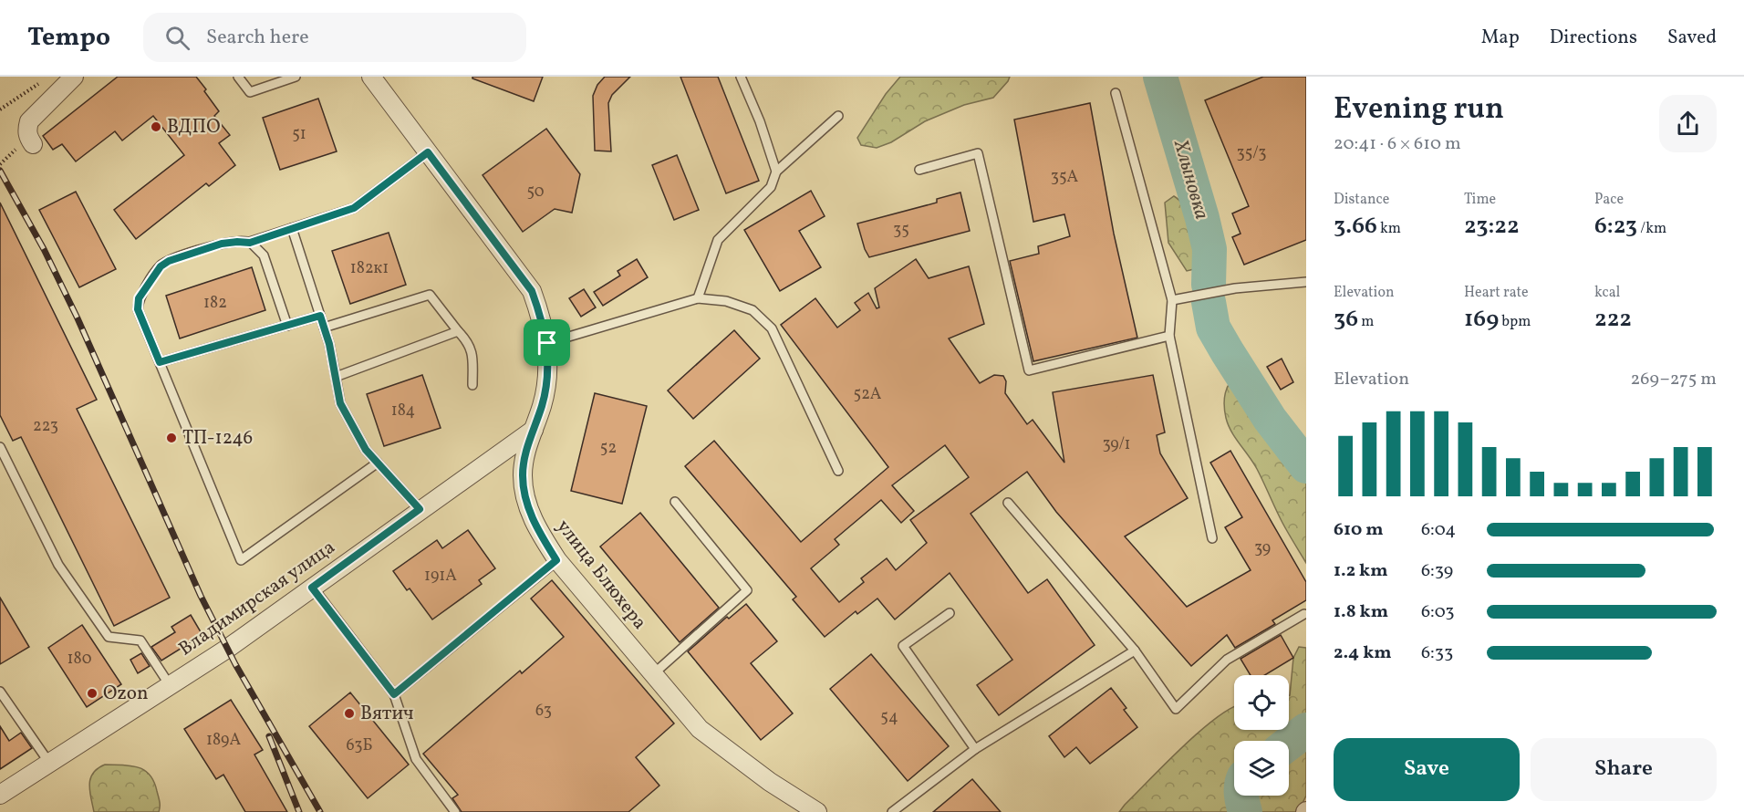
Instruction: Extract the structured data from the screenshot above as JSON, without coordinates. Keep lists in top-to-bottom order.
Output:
{
  "streets": {
    "street": ["улица Блюхера", "Владимирская улица"]
  },
  "crossings": [
    ["улица Блюхера", "Владимирская улица"]
  ],
  "water": ["Хлыновка"],
  "places": [
    "ВДПО",
    "ТП-1246",
    "Ozon",
    "Вятич"
  ],
  "house_numbers": [
    "51",
    "35/3",
    "35А",
    "50",
    "35",
    "182к1",
    "182",
    "52А",
    "184",
    "223",
    "39/1",
    "52",
    "39",
    "191А",
    "180",
    "63",
    "54",
    "189А",
    "63Б"
  ],
  "page": {
    "header": "Tempo",
    "search": "Search here",
    "nav": ["Map", "Directions", "Saved"],
    "heading": ["Evening run", "20:41 · 6 × 610 m"],
    "stats": [
      ["Distance", "3.66 km"],
      ["Time", "23:22"],
      ["Pace", "6:23 /km"],
      ["Elevation", "36 m"],
      ["Heart rate", "169 bpm"],
      ["kcal", "222"]
    ],
    "chart": ["Elevation", "269–275 m"],
    "list": [
      {
        "name": "610 m",
        "note": "6:04"
      },
      {
        "name": "1.2 km",
        "note": "6:39"
      },
      {
        "name": "1.8 km",
        "note": "6:03"
      },
      {
        "name": "2.4 km",
        "note": "6:33"
      }
    ],
    "buttons": ["Save", "Share"]
  }
}
